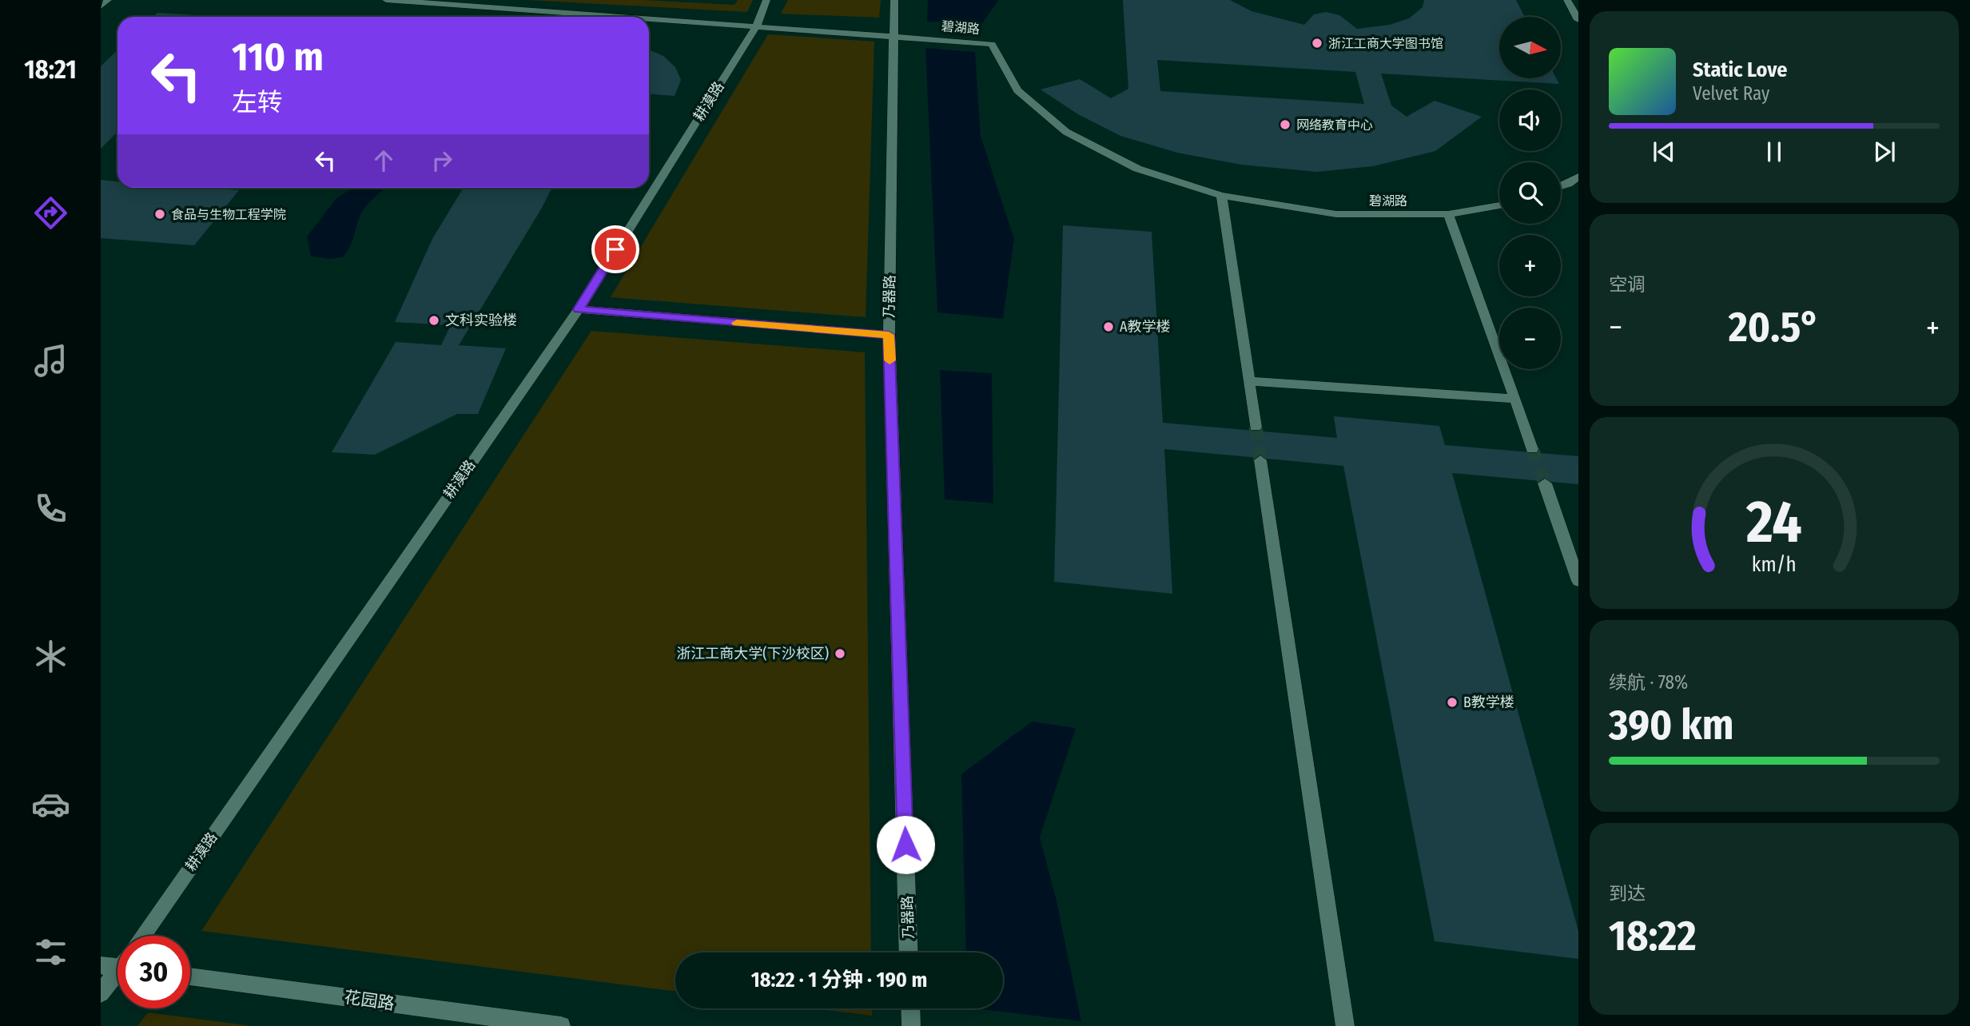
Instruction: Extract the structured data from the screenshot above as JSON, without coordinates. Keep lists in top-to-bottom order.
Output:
{
  "streets": {
    "street": [
      "碧湖路",
      "耕漠路",
      "乃器路",
      "花园路"
    ]
  },
  "crossings": [
    ["碧湖路", "耕漠路"],
    ["碧湖路", "乃器路"]
  ],
  "places": [
    "浙江工商大学图书馆",
    "网络教育中心",
    "食品与生物工程学院",
    "文科实验楼",
    "A教学楼",
    "浙江工商大学(下沙校区)",
    "B教学楼"
  ],
  "north": "right",
  "page": {
    "tabs": "18:21",
    "map_buttons": ["+", "−"],
    "turn": ["110 m", "左转"],
    "song": ["Static Love", "Velvet Ray"],
    "tile": [
      "空调",
      ["续航 · 78%", "390 km"],
      ["到达", "18:22"]
    ],
    "heat": ["−", "20.5°", "+"],
    "limit": "30",
    "trip": "18:22 · 1 分钟 · 190 m",
    "gauge": ["24", "km/h"]
  }
}
